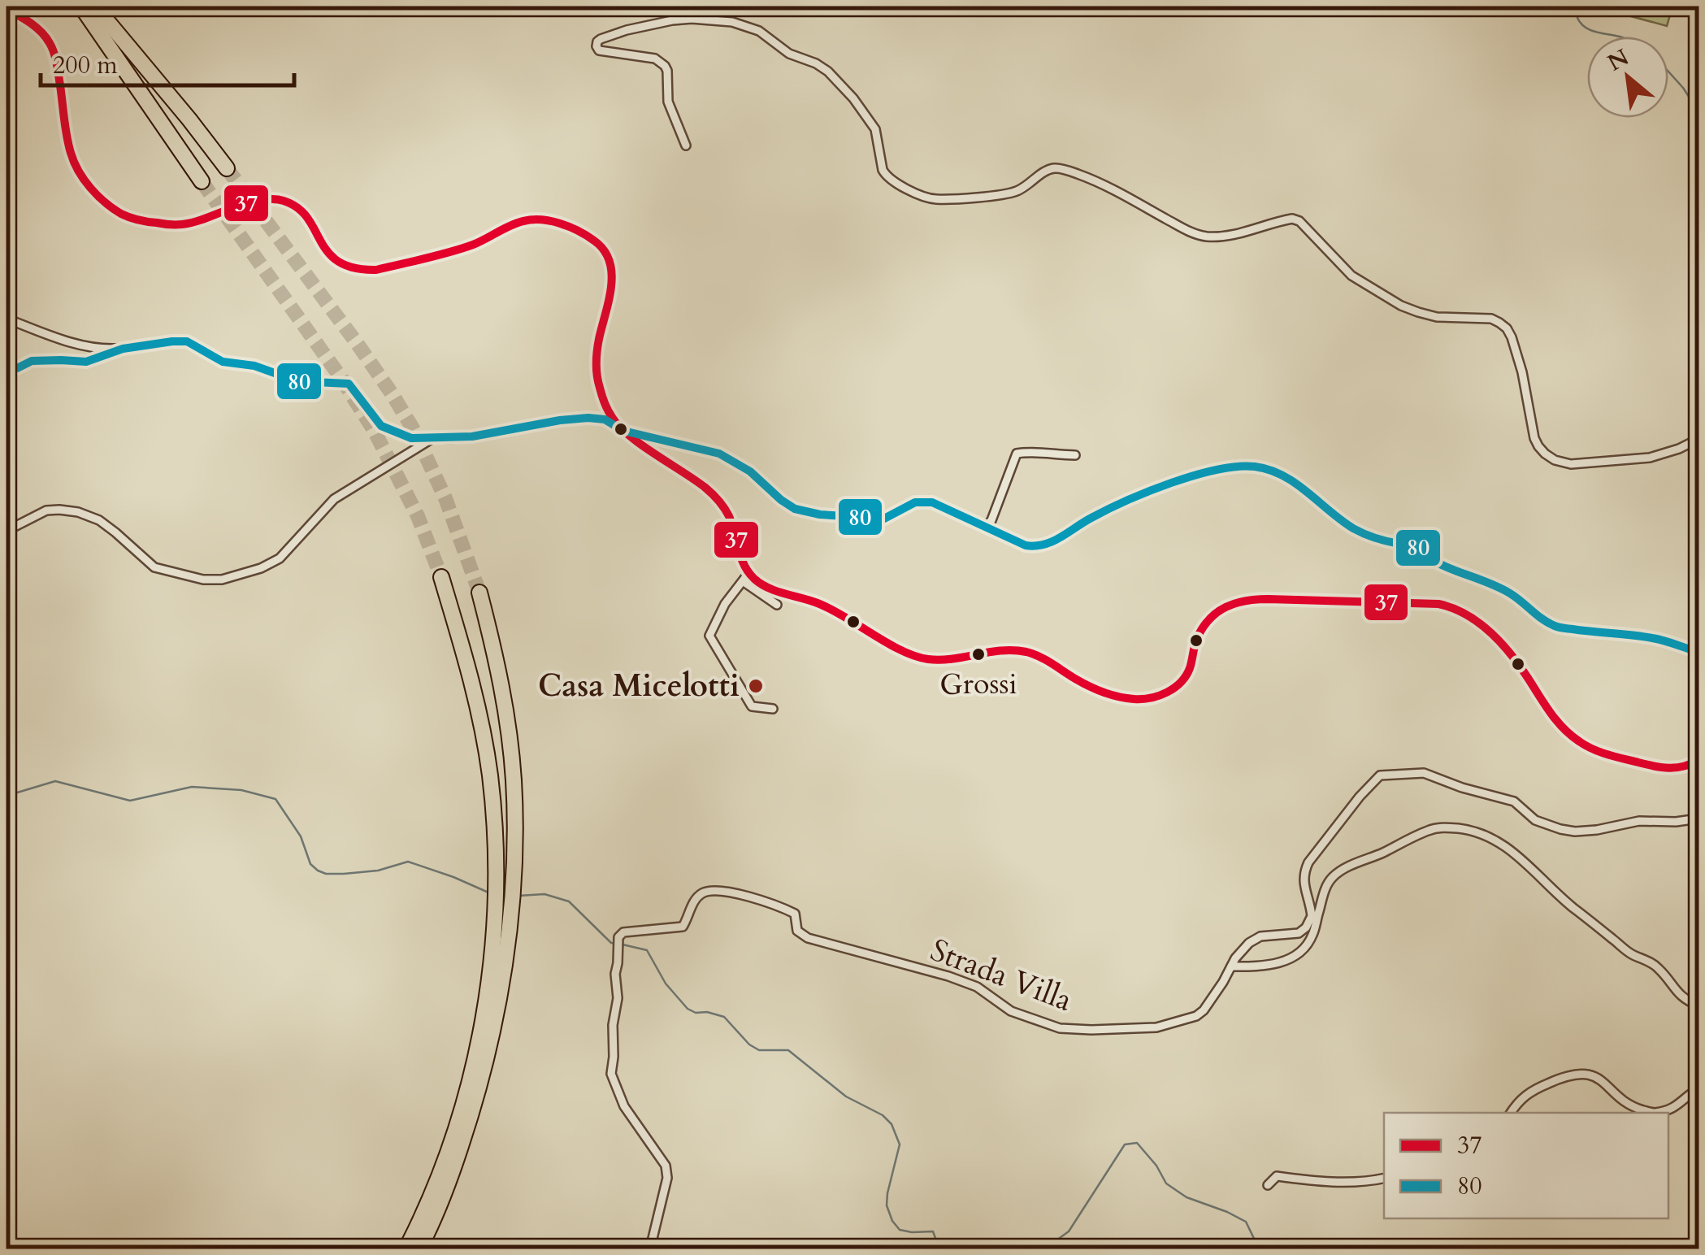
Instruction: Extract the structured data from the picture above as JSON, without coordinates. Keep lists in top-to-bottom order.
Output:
{
  "streets": {
    "street": ["Strada Villa"]
  },
  "places": ["Grossi", "Casa Micelotti"],
  "lines": ["transit line 37", "transit line 80"],
  "legend": ["37", "80"],
  "scale_bar": "200 m",
  "north": "top left"
}
